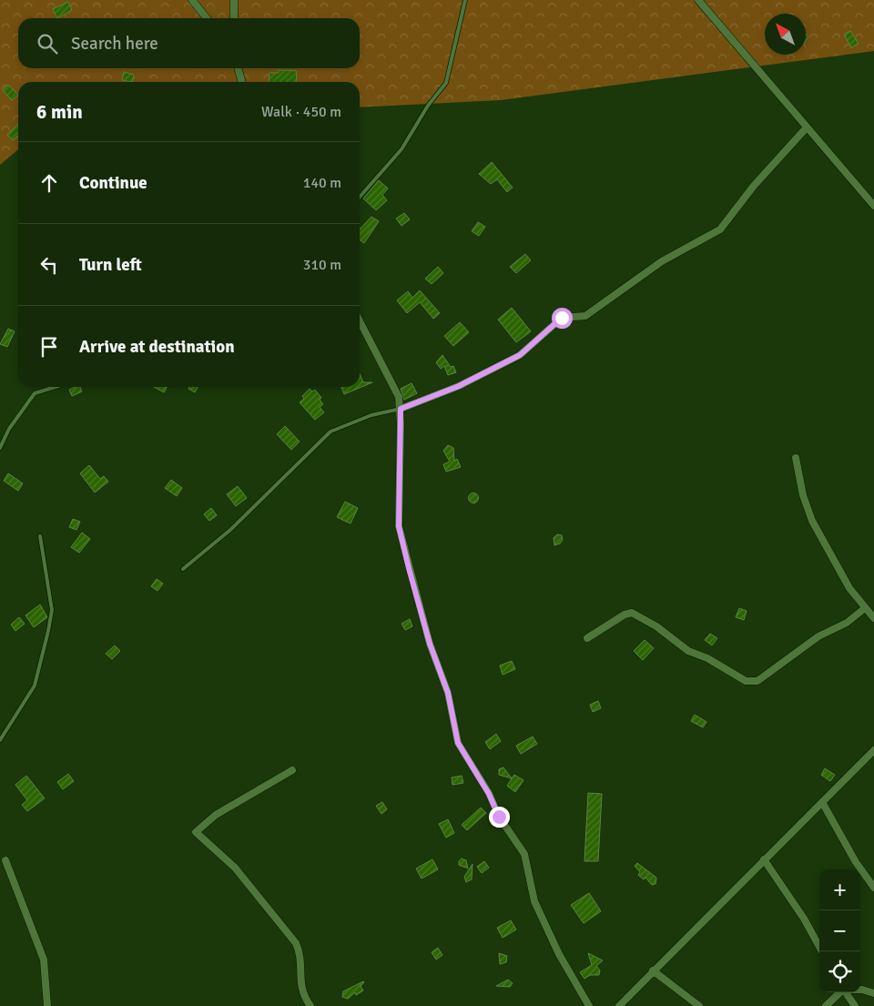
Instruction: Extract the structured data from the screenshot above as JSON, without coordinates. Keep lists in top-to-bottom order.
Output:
{
  "north": "top left",
  "page": {
    "search": "Search here",
    "heading": ["6 min", "Walk · 450 m"],
    "list": [
      ["Continue", "140 m"],
      ["Turn left", "310 m"],
      "Arrive at destination"
    ],
    "map_buttons": ["+", "−"]
  }
}
